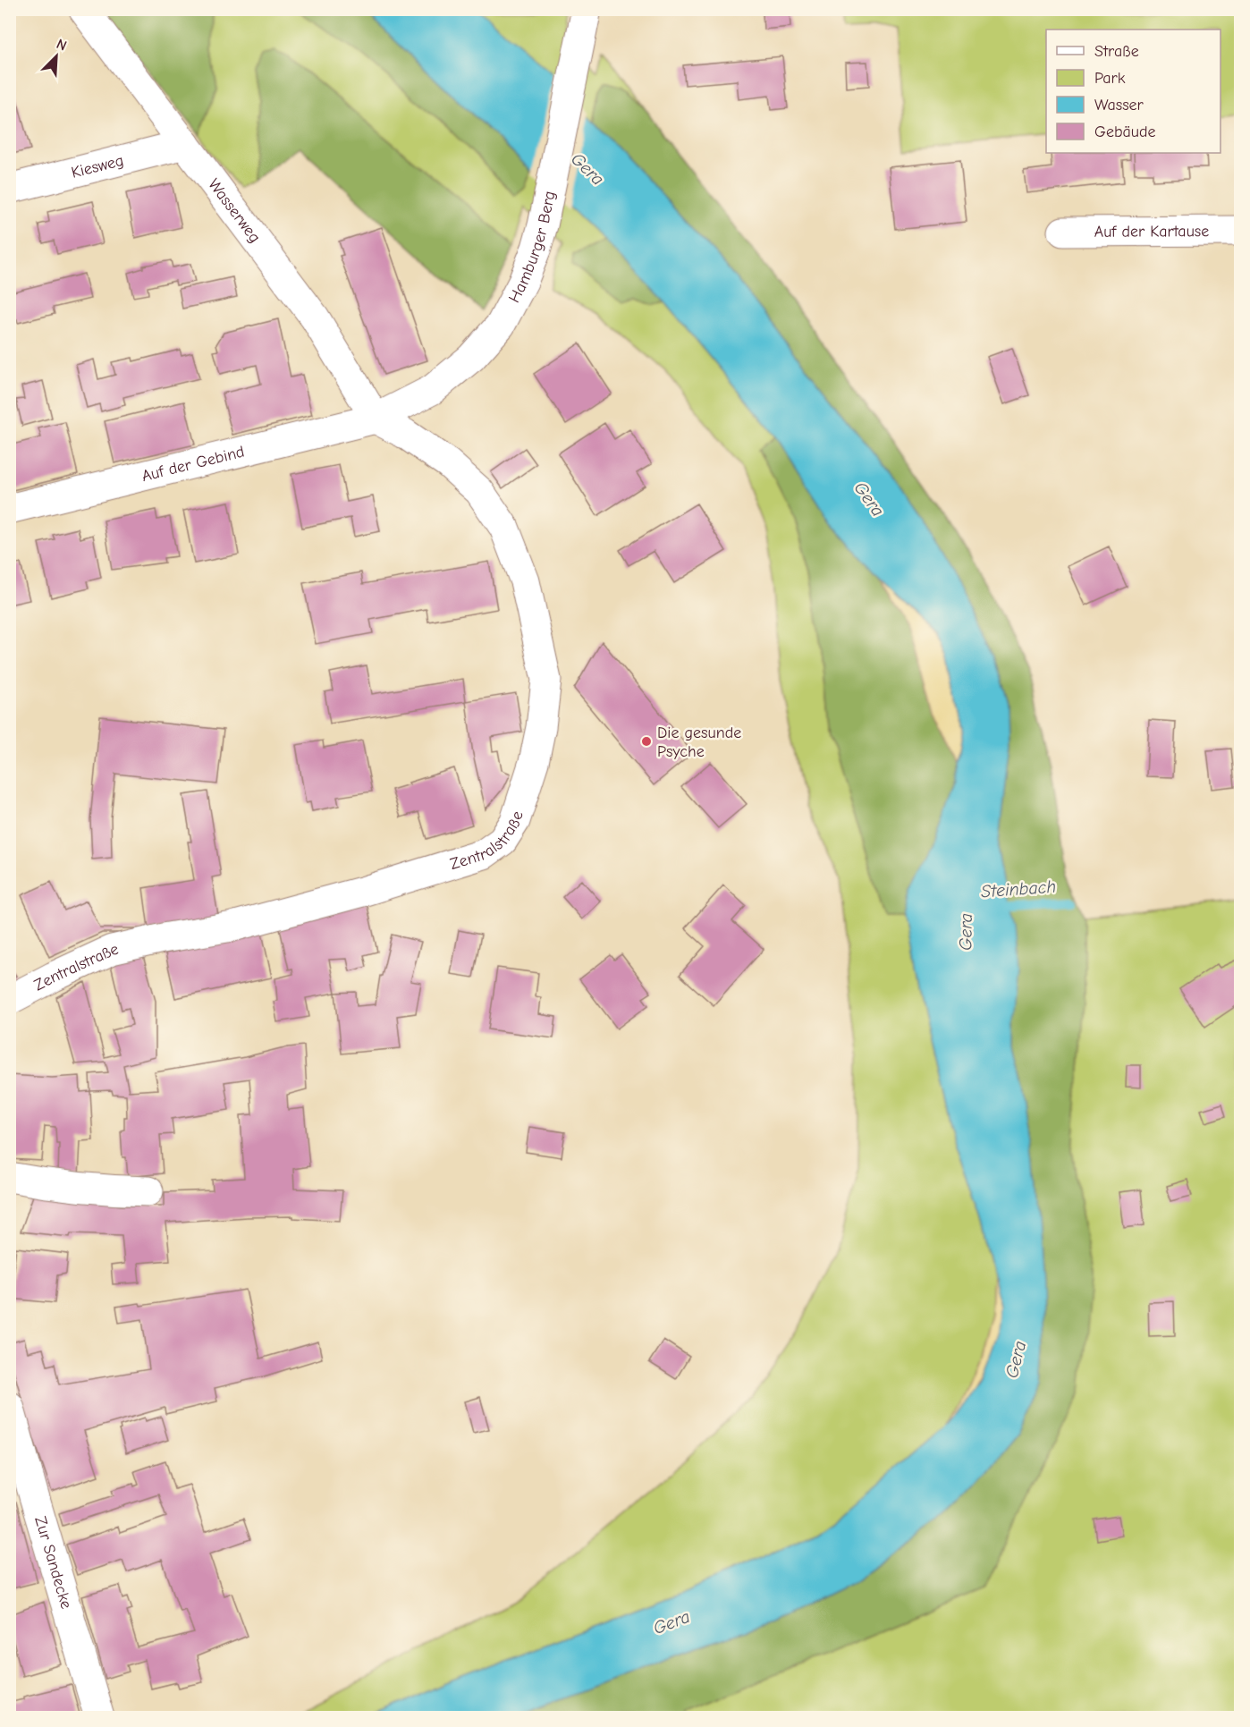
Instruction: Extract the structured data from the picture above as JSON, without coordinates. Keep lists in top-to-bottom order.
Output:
{
  "streets": {
    "street": [
      "Kiesweg",
      "Wasserweg",
      "Auf der Kartause",
      "Hamburger Berg",
      "Auf der Gebind",
      "Zentralstraße",
      "Zur Sandecke"
    ]
  },
  "crossings": [
    ["Kiesweg", "Wasserweg"],
    ["Wasserweg", "Hamburger Berg"],
    ["Wasserweg", "Auf der Gebind"],
    ["Wasserweg", "Zentralstraße"],
    ["Hamburger Berg", "Auf der Gebind"],
    ["Hamburger Berg", "Zentralstraße"],
    ["Auf der Gebind", "Zentralstraße"]
  ],
  "water": ["Gera", "Steinbach"],
  "places": ["Die gesunde Psyche"],
  "legend": [
    "Straße",
    "Park",
    "Wasser",
    "Gebäude"
  ],
  "north": "top right"
}
